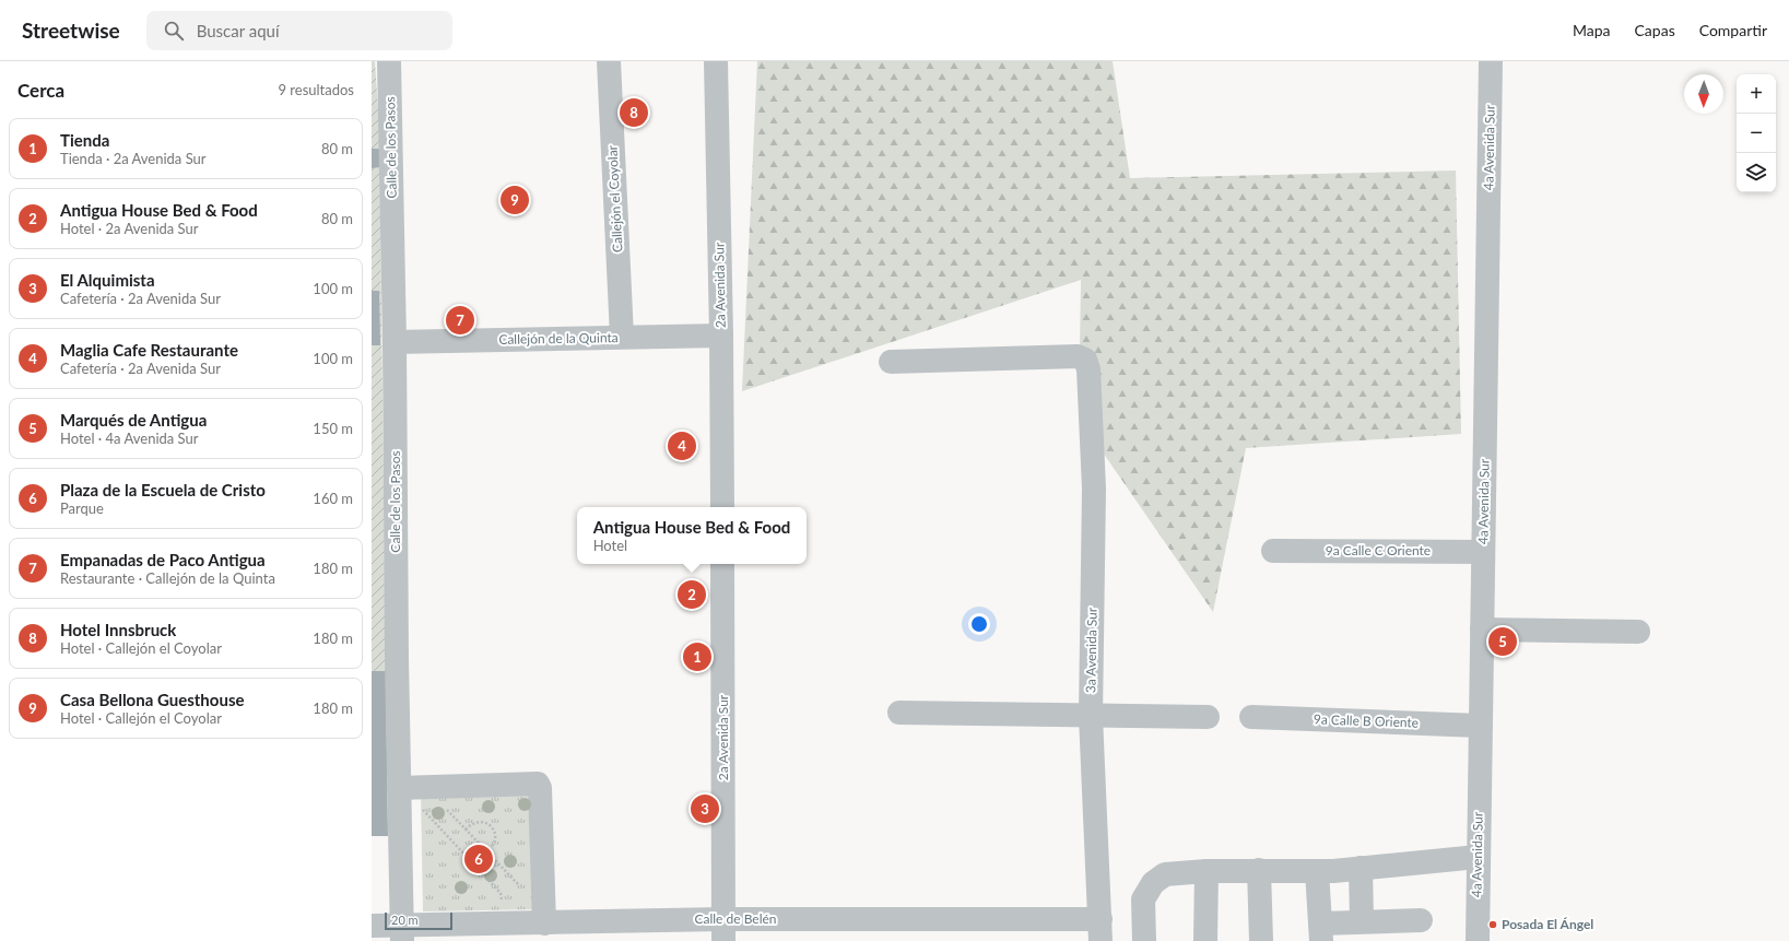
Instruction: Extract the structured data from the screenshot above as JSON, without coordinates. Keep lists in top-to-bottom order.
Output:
{
  "streets": {
    "street": [
      "Calle de los Pasos",
      "4a Avenida Sur",
      "Callejón el Coyolar",
      "2a Avenida Sur",
      "Callejón de la Quinta",
      "9a Calle C Oriente",
      "3a Avenida Sur",
      "9a Calle B Oriente",
      "Calle de Belén"
    ]
  },
  "crossings": [
    ["Calle de los Pasos", "Callejón de la Quinta"],
    ["Calle de los Pasos", "Calle de Belén"],
    ["4a Avenida Sur", "9a Calle C Oriente"],
    ["4a Avenida Sur", "9a Calle B Oriente"],
    ["Callejón el Coyolar", "Callejón de la Quinta"],
    ["2a Avenida Sur", "Callejón de la Quinta"],
    ["2a Avenida Sur", "Calle de Belén"],
    ["3a Avenida Sur", "Calle de Belén"]
  ],
  "places": ["Posada El Ángel"],
  "scale_bar": "20 m",
  "north": "bottom",
  "page": {
    "header": "Streetwise",
    "search": "Buscar aquí",
    "nav": ["Mapa", "Capas", "Compartir"],
    "heading": ["Cerca", "9 resultados"],
    "map_buttons": ["+", "−"],
    "pins": [
      "8",
      "9",
      "7",
      "4",
      "2",
      "5",
      "1",
      "3",
      "6"
    ],
    "list": [
      {
        "mark": "1",
        "name": "Tienda",
        "note": "Tienda · 2a Avenida Sur",
        "value": "80 m"
      },
      {
        "mark": "2",
        "name": "Antigua House Bed & Food",
        "note": "Hotel · 2a Avenida Sur",
        "value": "80 m"
      },
      {
        "mark": "3",
        "name": "El Alquimista",
        "note": "Cafetería · 2a Avenida Sur",
        "value": "100 m"
      },
      {
        "mark": "4",
        "name": "Maglia Cafe Restaurante",
        "note": "Cafetería · 2a Avenida Sur",
        "value": "100 m"
      },
      {
        "mark": "5",
        "name": "Marqués de Antigua",
        "note": "Hotel · 4a Avenida Sur",
        "value": "150 m"
      },
      {
        "mark": "6",
        "name": "Plaza de la Escuela de Cristo",
        "note": "Parque",
        "value": "160 m"
      },
      {
        "mark": "7",
        "name": "Empanadas de Paco Antigua",
        "note": "Restaurante · Callejón de la Quinta",
        "value": "180 m"
      },
      {
        "mark": "8",
        "name": "Hotel Innsbruck",
        "note": "Hotel · Callejón el Coyolar",
        "value": "180 m"
      },
      {
        "mark": "9",
        "name": "Casa Bellona Guesthouse",
        "note": "Hotel · Callejón el Coyolar",
        "value": "180 m"
      }
    ],
    "popup": ["Antigua House Bed & Food", "Hotel"],
    "scale": "20 m"
  }
}
